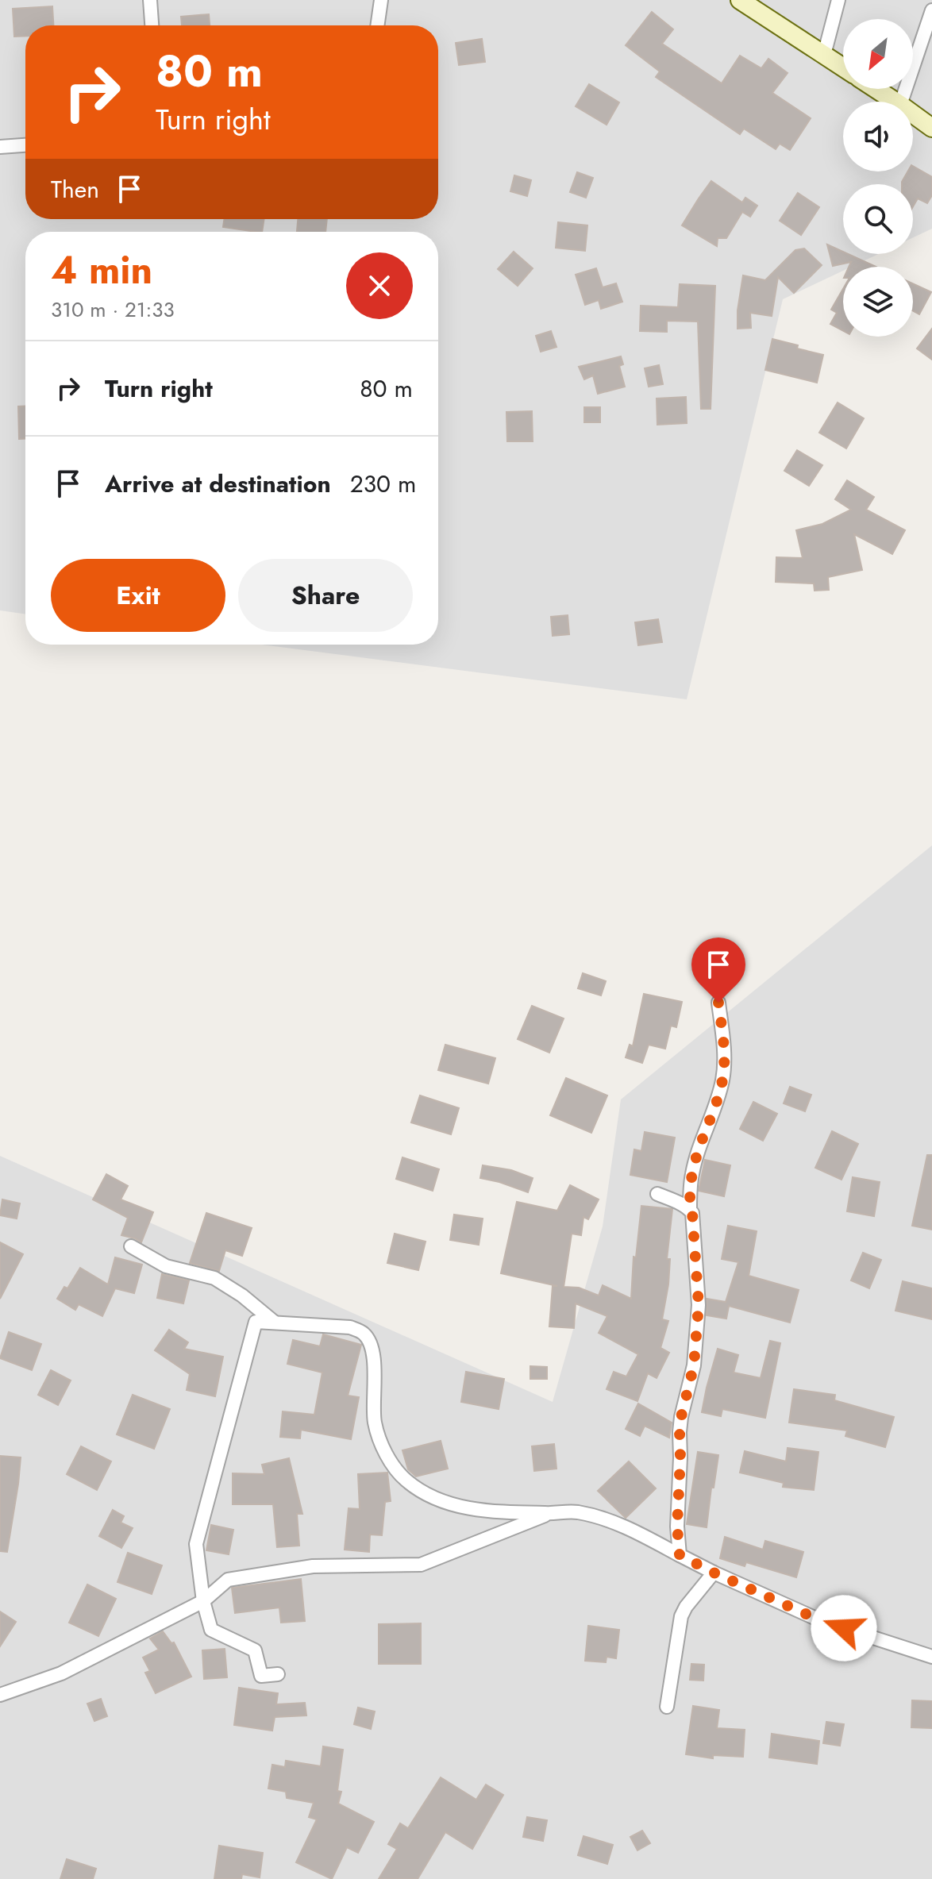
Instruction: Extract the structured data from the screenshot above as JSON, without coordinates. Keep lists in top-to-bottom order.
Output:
{
  "north": "bottom left",
  "page": {
    "turn": ["80 m", "Turn right"],
    "then": "Then",
    "heading": ["4 min", "310 m · 21:33"],
    "list": [
      {
        "name": "Turn right",
        "value": "80 m"
      },
      {
        "name": "Arrive at destination",
        "value": "230 m"
      }
    ],
    "buttons": ["Exit", "Share"]
  }
}
